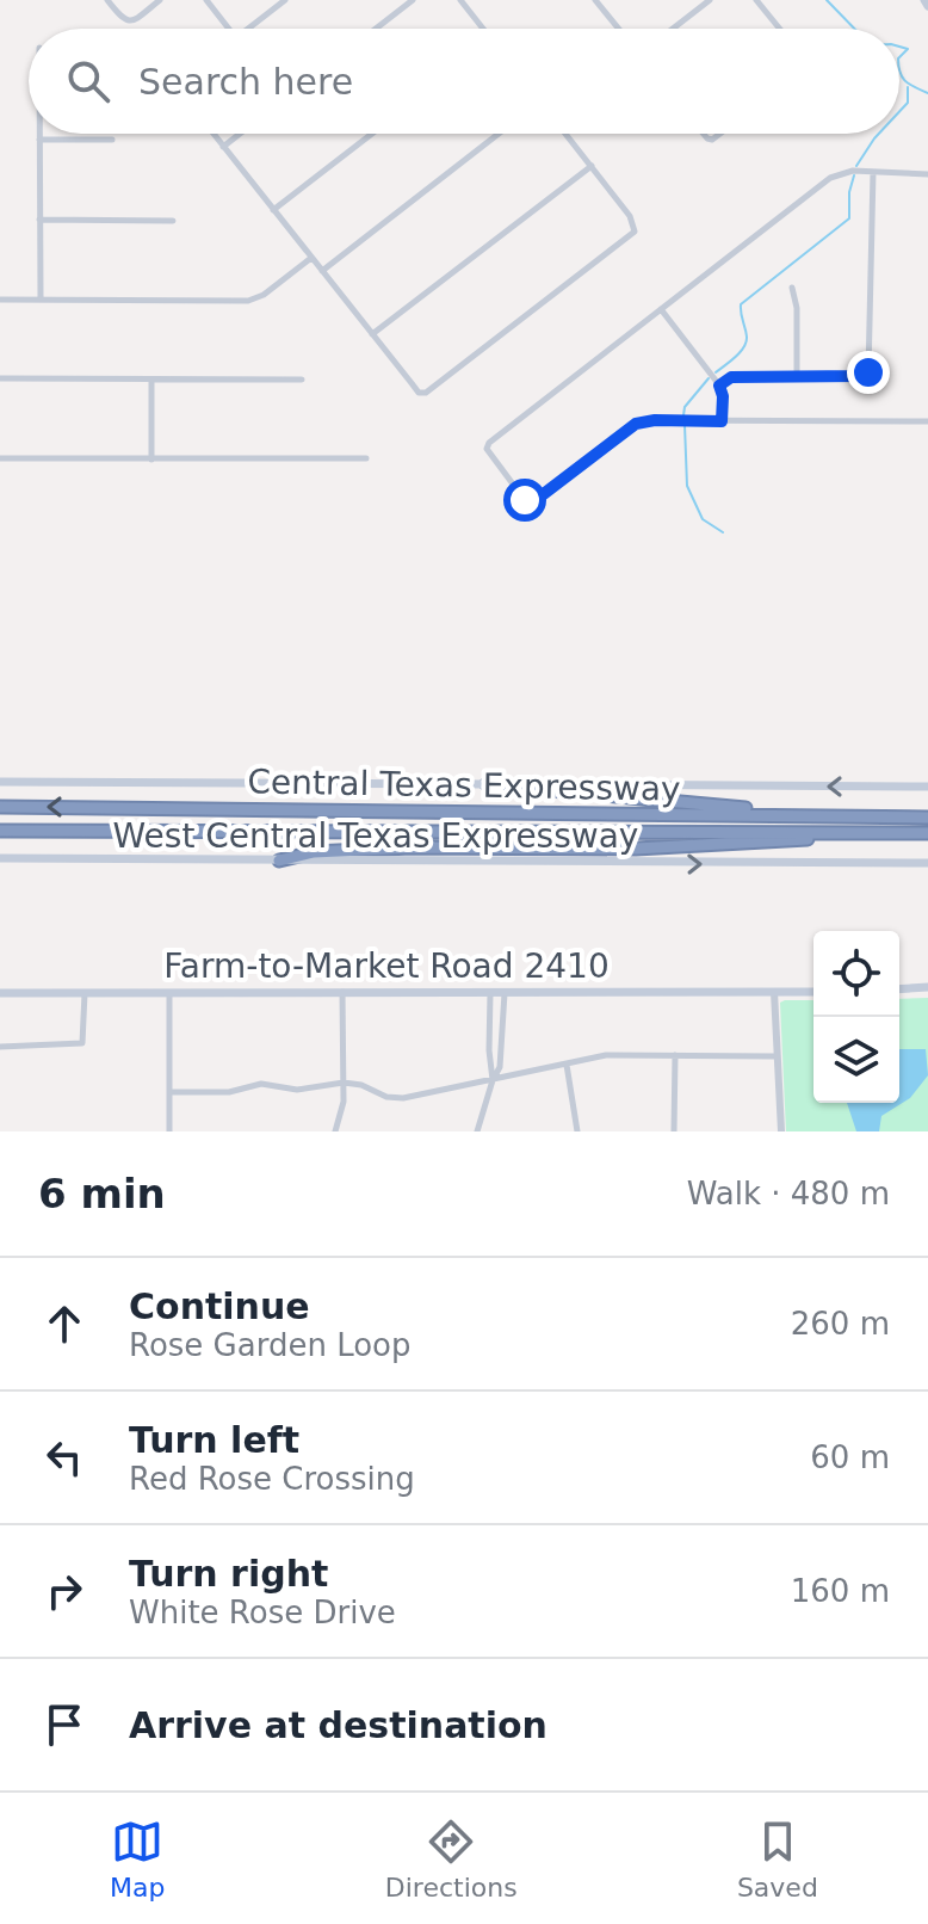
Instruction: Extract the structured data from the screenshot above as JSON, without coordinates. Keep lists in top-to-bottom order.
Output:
{
  "streets": {
    "highway": ["Central Texas Expressway"],
    "main road": ["West Central Texas Expressway", "Farm-to-Market Road 2410"]
  },
  "page": {
    "search": "Search here",
    "heading": ["6 min", "Walk · 480 m"],
    "list": [
      ["Continue", "Rose Garden Loop", "260 m"],
      ["Turn left", "Red Rose Crossing", "60 m"],
      ["Turn right", "White Rose Drive", "160 m"],
      "Arrive at destination"
    ],
    "nav": ["Map", "Directions", "Saved"]
  }
}
